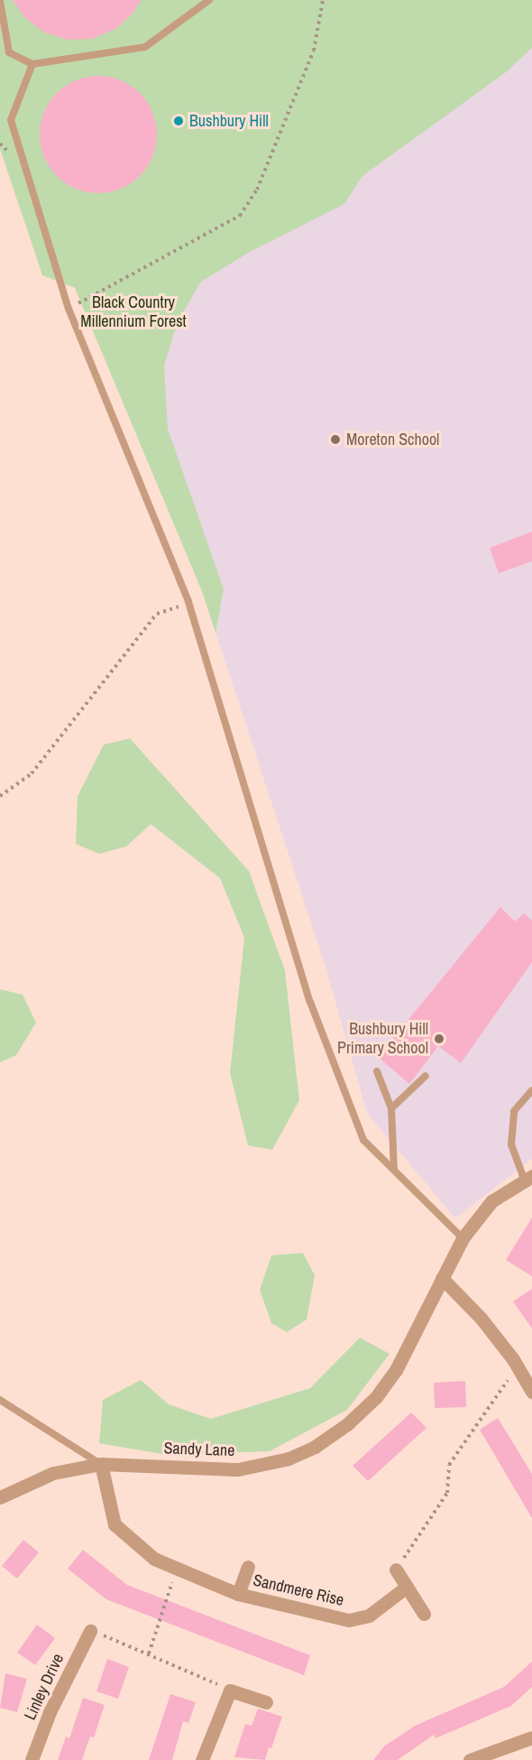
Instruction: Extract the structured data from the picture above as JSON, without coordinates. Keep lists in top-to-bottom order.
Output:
{
  "streets": {
    "street": ["Sandy Lane", "Sandmere Rise", "Linley Drive"]
  },
  "crossings": [
    ["Sandy Lane", "Sandmere Rise"]
  ],
  "parks": ["Black Country Millennium Forest"],
  "places": ["Bushbury Hill", "Moreton School", "Bushbury Hill Primary School"]
}
